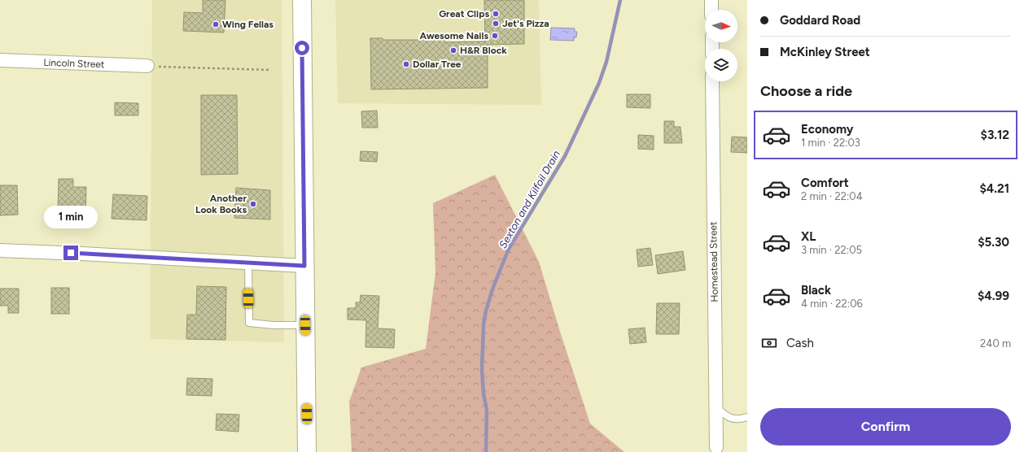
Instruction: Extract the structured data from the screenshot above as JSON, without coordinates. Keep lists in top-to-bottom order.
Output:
{
  "streets": {
    "street": ["Lincoln Street", "Homestead Street"]
  },
  "water": ["Sexton and Kilfoil Drain"],
  "places": [
    "Great Clips",
    "Jet's Pizza",
    "Wing Fellas",
    "Awesome Nails",
    "H&R Block",
    "Dollar Tree",
    "Another Look Books"
  ],
  "north": "right",
  "page": {
    "banner": ["Goddard Road", "McKinley Street"],
    "heading": "Choose a ride",
    "list": [
      {
        "name": "Economy",
        "note": "1 min · 22:03",
        "value": "$3.12"
      },
      {
        "name": "Comfort",
        "note": "2 min · 22:04",
        "value": "$4.21"
      },
      {
        "name": "XL",
        "note": "3 min · 22:05",
        "value": "$5.30"
      },
      {
        "name": "Black",
        "note": "4 min · 22:06",
        "value": "$4.99"
      }
    ],
    "bubble": "1 min",
    "pay": ["Cash", "240 m"],
    "buttons": "Confirm"
  }
}
